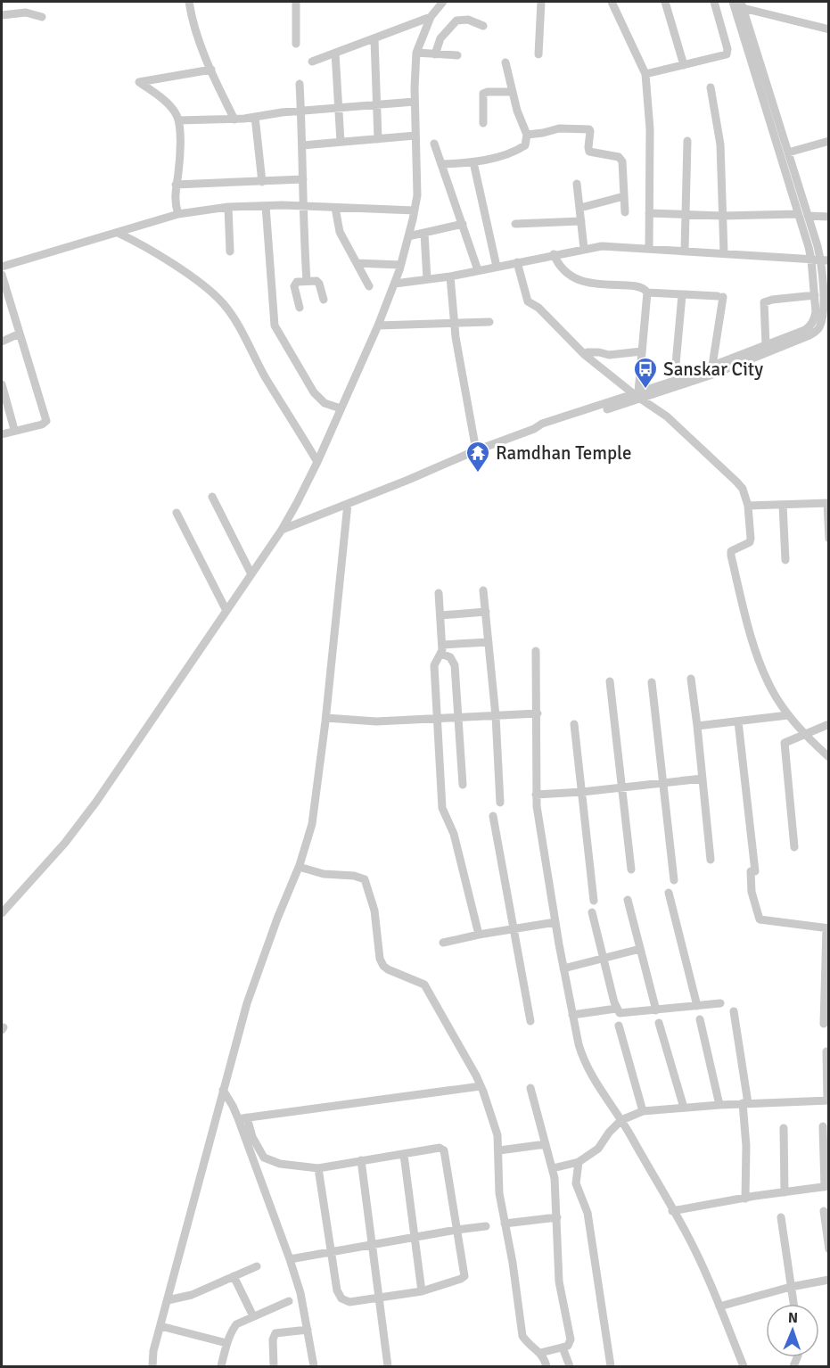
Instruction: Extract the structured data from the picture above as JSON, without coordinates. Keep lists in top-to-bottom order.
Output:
{
  "places": {
    "bus stop": ["Sanskar City"],
    "temple": ["Ramdhan Temple"]
  },
  "north": "top"
}
